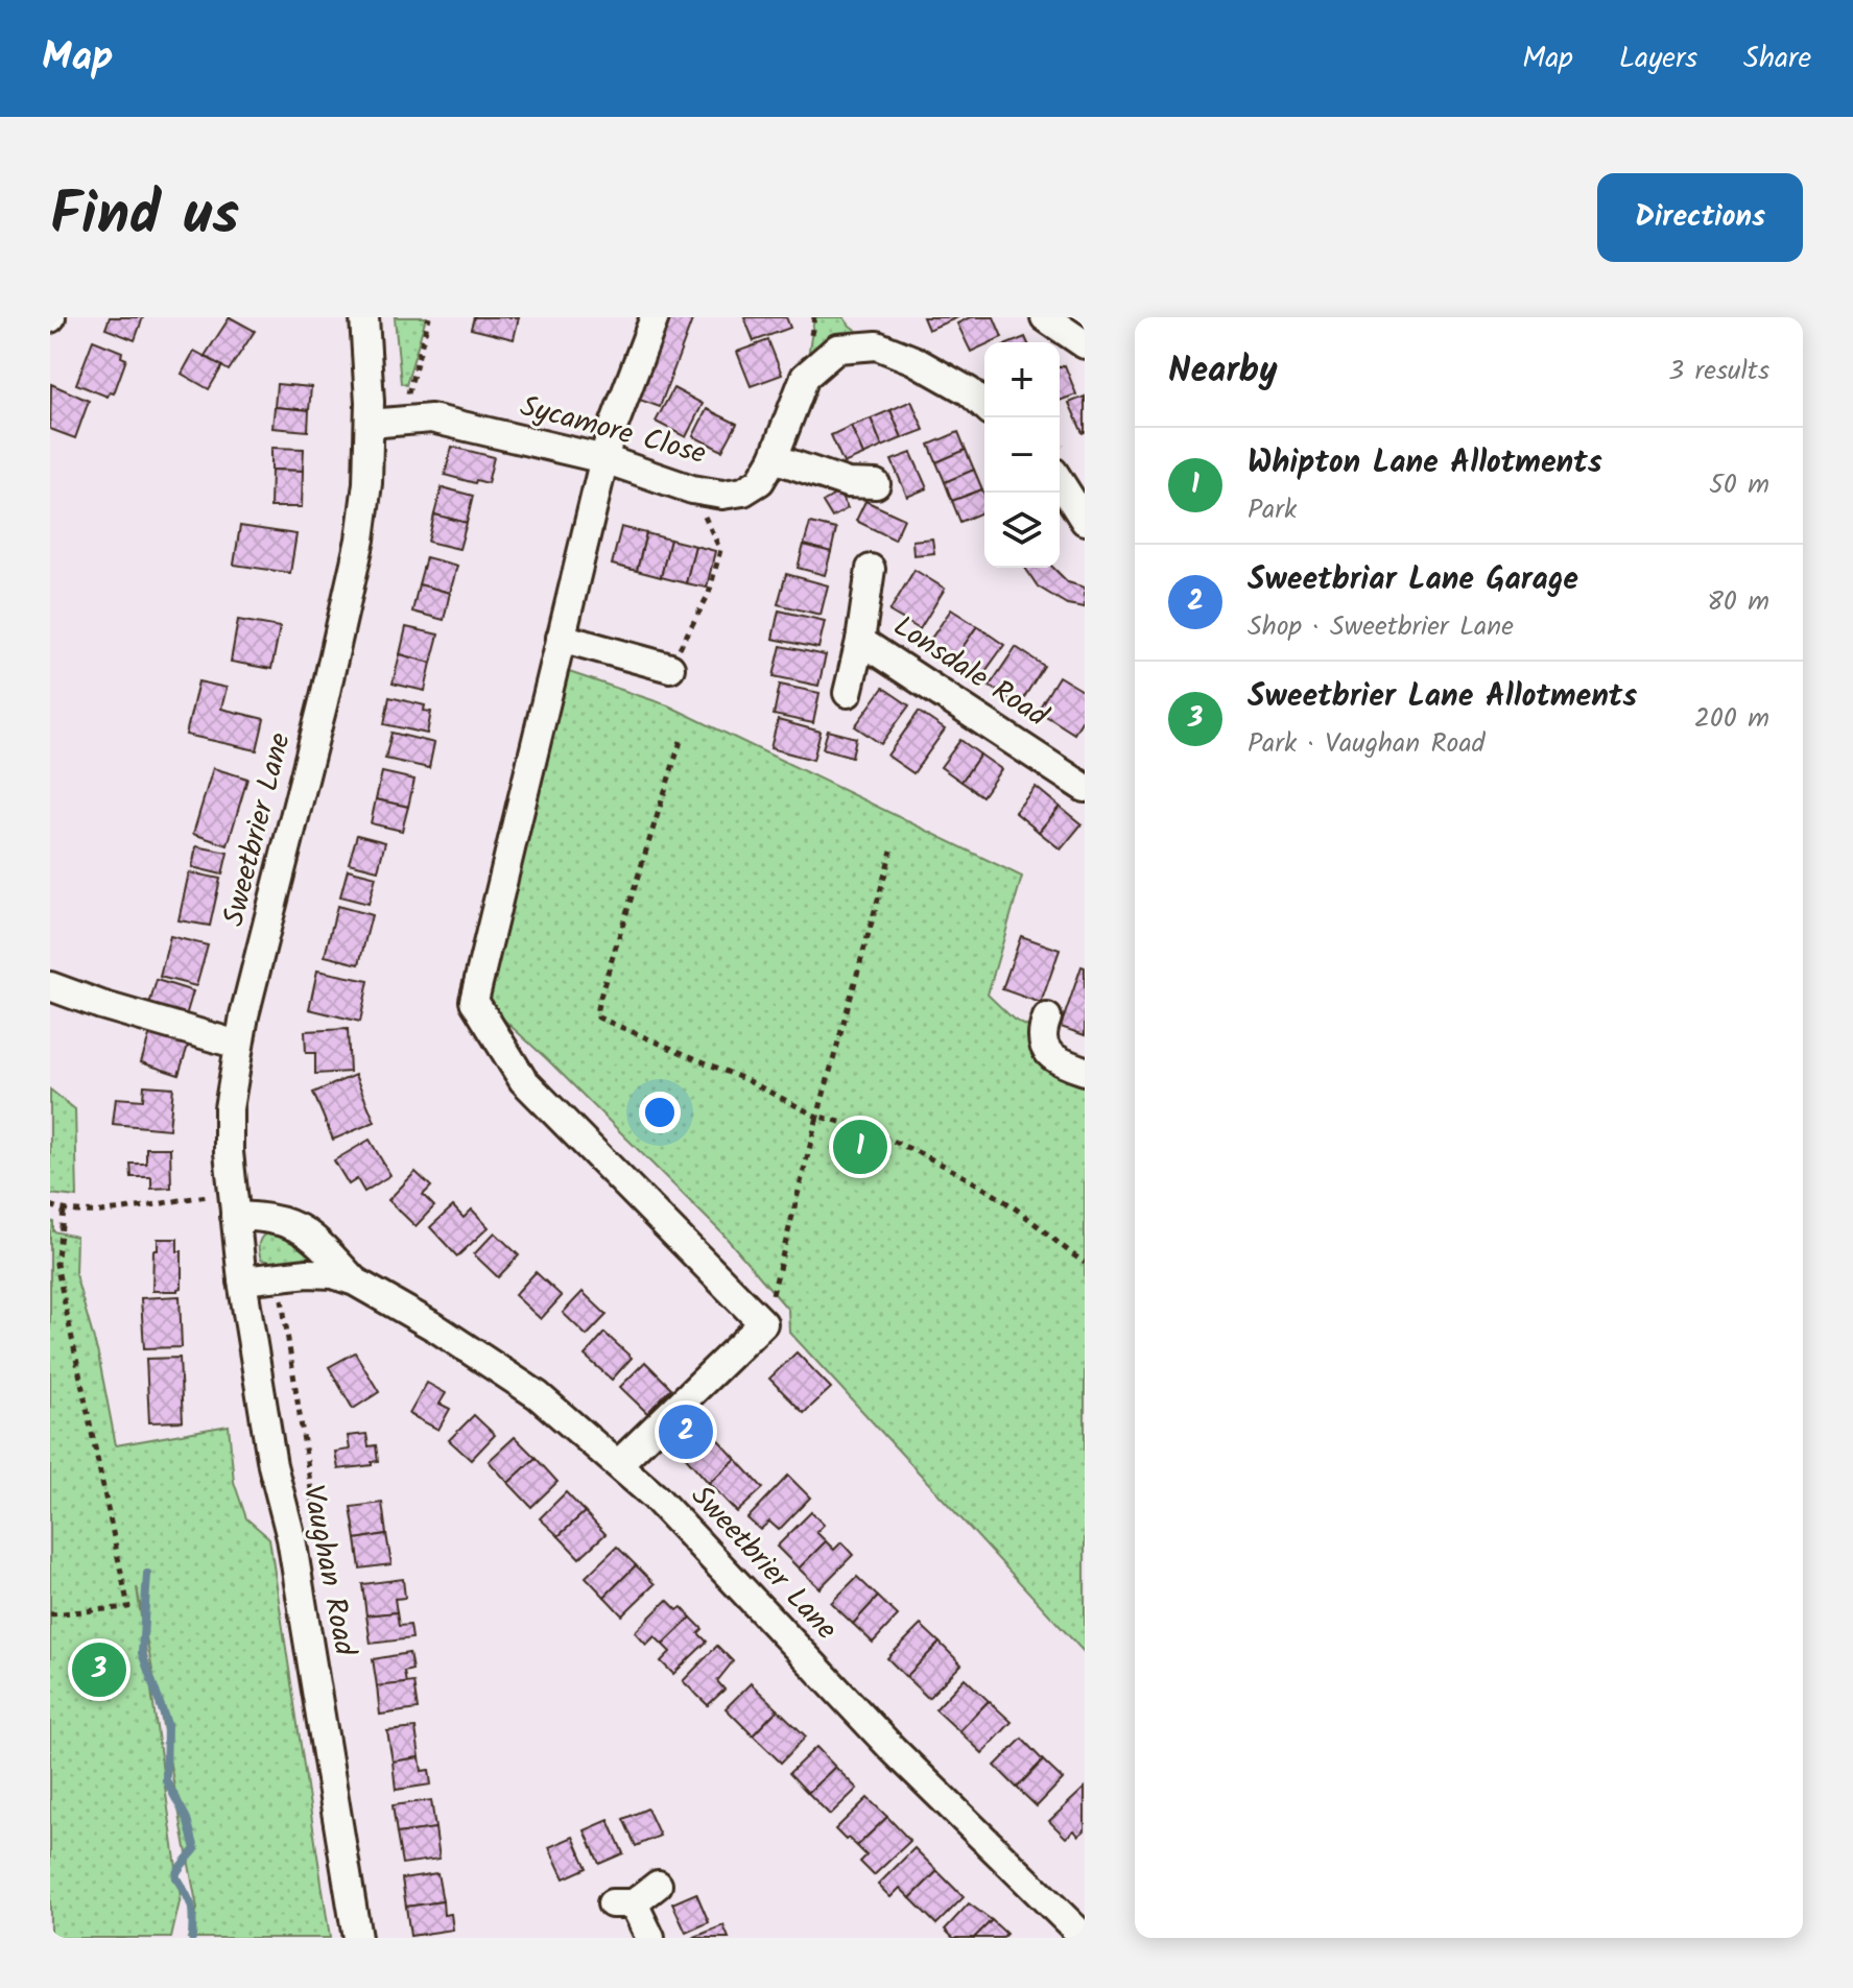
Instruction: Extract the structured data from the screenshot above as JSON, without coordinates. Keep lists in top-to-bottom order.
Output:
{
  "streets": {
    "street": [
      "Sycamore Close",
      "Lonsdale Road",
      "Sweetbrier Lane",
      "Vaughan Road"
    ]
  },
  "crossings": [
    ["Sycamore Close", "Sweetbrier Lane"],
    ["Sweetbrier Lane", "Vaughan Road"]
  ],
  "page": {
    "header": "Map",
    "nav": ["Map", "Layers", "Share"],
    "title": "Find us",
    "buttons": "Directions",
    "heading": ["Nearby", "3 results"],
    "map_buttons": ["+", "−"],
    "list": [
      {
        "mark": "1",
        "name": "Whipton Lane Allotments",
        "note": "Park",
        "value": "50 m"
      },
      {
        "mark": "2",
        "name": "Sweetbriar Lane Garage",
        "note": "Shop · Sweetbrier Lane",
        "value": "80 m"
      },
      {
        "mark": "3",
        "name": "Sweetbrier Lane Allotments",
        "note": "Park · Vaughan Road",
        "value": "200 m"
      }
    ],
    "pins": ["1", "2", "3"]
  }
}
